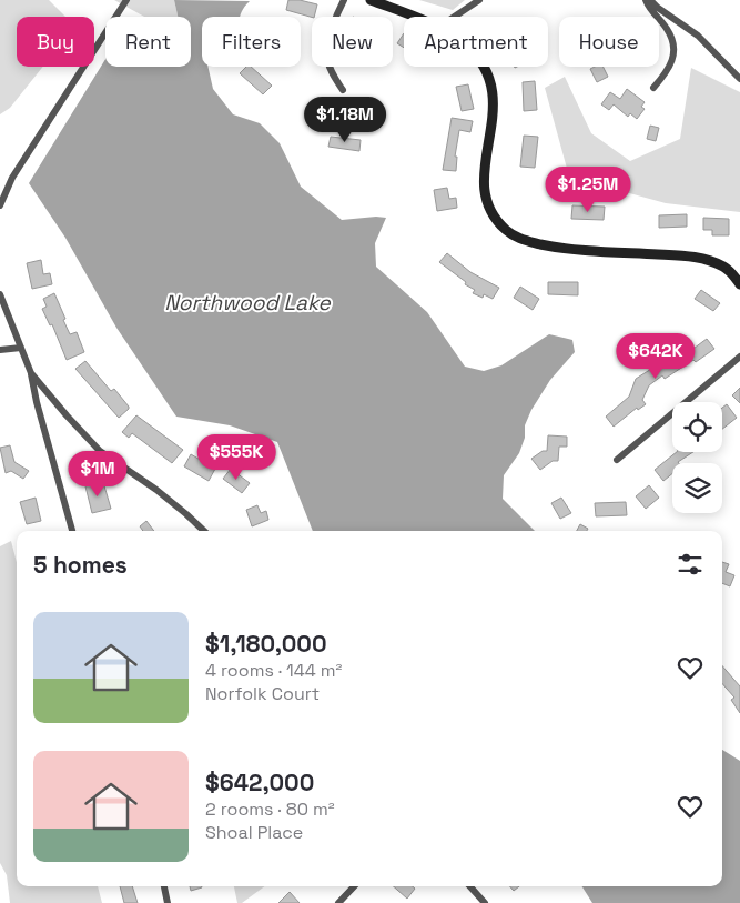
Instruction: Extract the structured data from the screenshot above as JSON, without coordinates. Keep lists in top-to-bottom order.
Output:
{
  "water": ["Northwood Lake"],
  "page": {
    "chip": [
      "Buy",
      "Rent",
      "Filters",
      "New",
      "Apartment",
      "House"
    ],
    "price": [
      "$1.18M",
      "$1.25M",
      "$642K",
      "$555K",
      "$1M"
    ],
    "heading": "5 homes",
    "list": [
      {
        "name": "$1,180,000",
        "note": "4 rooms · 144 m² · Norfolk Court"
      },
      {
        "name": "$642,000",
        "note": "2 rooms · 80 m² · Shoal Place"
      }
    ]
  }
}
